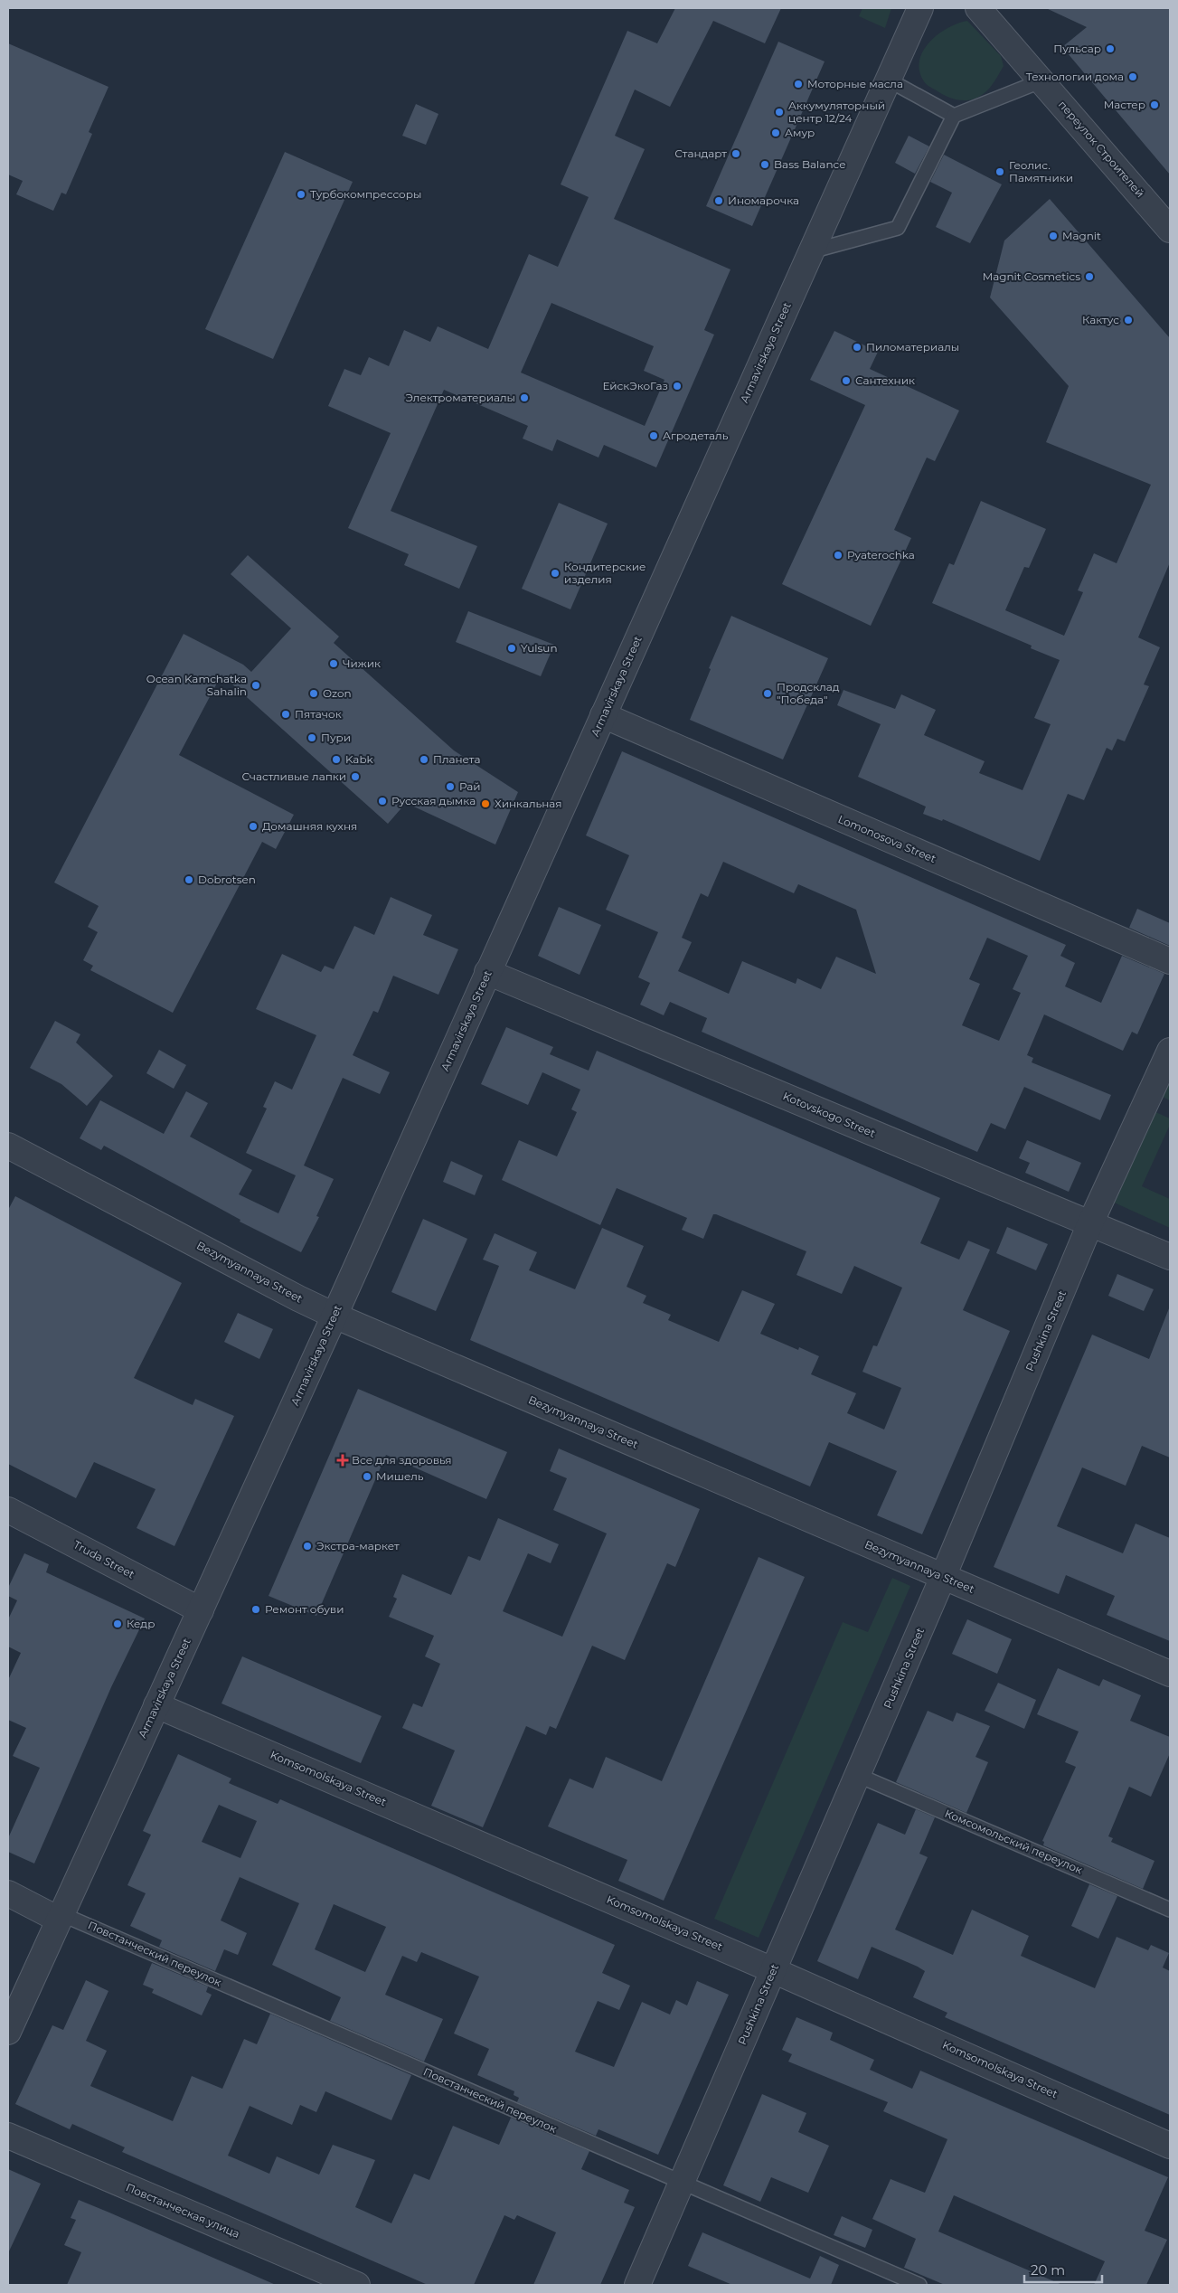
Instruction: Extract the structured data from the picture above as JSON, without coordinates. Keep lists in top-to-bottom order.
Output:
{
  "streets": {
    "street": [
      "переулок Строителей",
      "Armavirskaya Street",
      "Lomonosova Street",
      "Kotovskogo Street",
      "Bezymyannaya Street",
      "Pushkina Street",
      "Truda Street",
      "Komsomolskaya Street",
      "Повстанческая улица"
    ],
    "lane": ["Комсомольский переулок", "Повстанческий переулок"]
  },
  "crossings": [
    ["Armavirskaya Street", "Lomonosova Street"],
    ["Armavirskaya Street", "Kotovskogo Street"],
    ["Armavirskaya Street", "Bezymyannaya Street"],
    ["Armavirskaya Street", "Truda Street"],
    ["Armavirskaya Street", "Komsomolskaya Street"],
    ["Armavirskaya Street", "Повстанческий переулок"],
    ["Kotovskogo Street", "Pushkina Street"],
    ["Bezymyannaya Street", "Pushkina Street"],
    ["Pushkina Street", "Komsomolskaya Street"],
    ["Pushkina Street", "Комсомольский переулок"],
    ["Pushkina Street", "Повстанческий переулок"]
  ],
  "places": {
    "other": [
      "Пульсар",
      "Технологии дома",
      "Моторные масла",
      "Мастер",
      "Аккумуляторный центр 12/24",
      "Амур",
      "Стандарт",
      "Bass Balance",
      "Геолис. Памятники",
      "Турбокомпрессоры",
      "Иномарочка",
      "Magnit",
      "Magnit Cosmetics",
      "Кактус",
      "Пиломатериалы",
      "Сантехник",
      "ЕйскЭкоГаз",
      "Электроматериалы",
      "Агродеталь",
      "Pyaterochka",
      "Кондитерские изделия",
      "Yulsun",
      "Чижик",
      "Ocean Kamchatka Sahalin",
      "Ozon",
      "Продсклад \"Победа\"",
      "Пятачок",
      "Пури",
      "Kabk",
      "Планета",
      "Счастливые лапки",
      "Рай",
      "Русская дымка",
      "Хинкальная",
      "Домашняя кухня",
      "Dobrotsen",
      "Мишель",
      "Экстра-маркет",
      "Ремонт обуви",
      "Кедр"
    ],
    "health": ["Все для здоровья"]
  },
  "scale_bar": "20 m"
}
